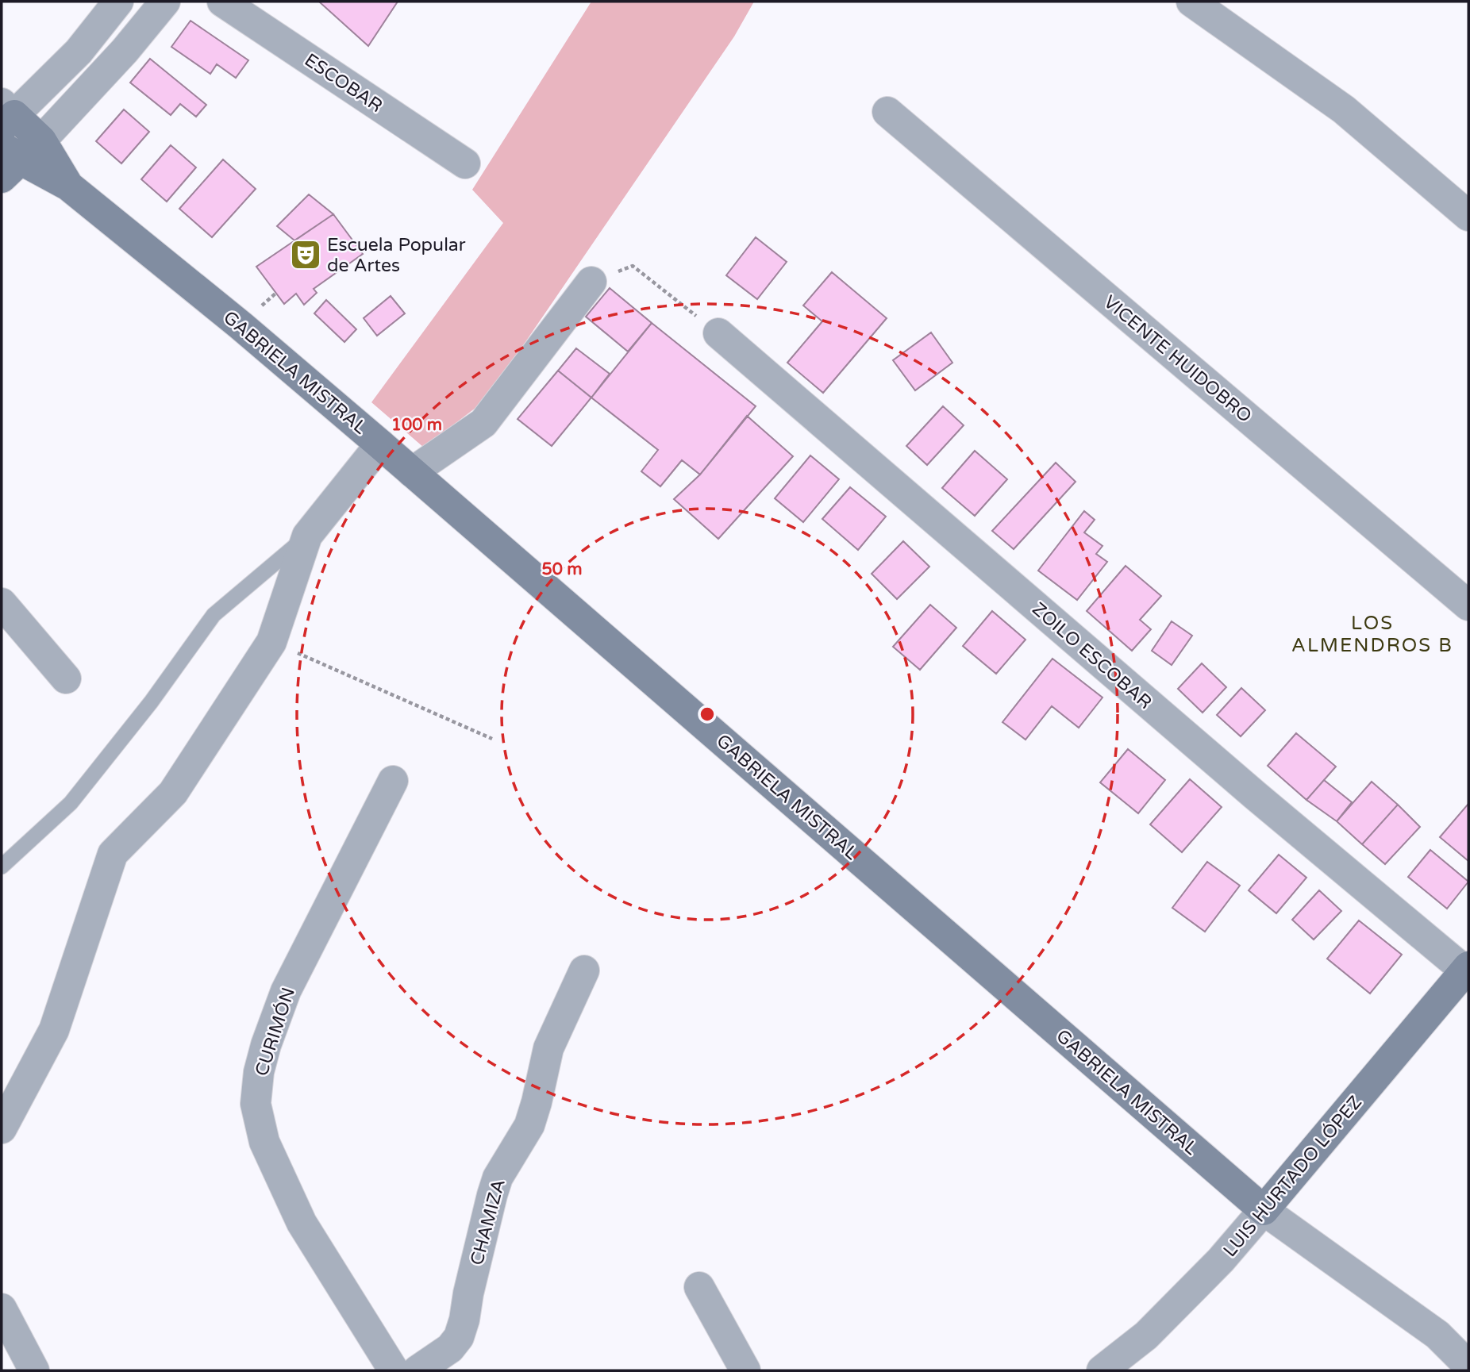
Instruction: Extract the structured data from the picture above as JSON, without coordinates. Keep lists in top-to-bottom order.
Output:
{
  "streets": {
    "street": [
      "ESCOBAR",
      "VICENTE HUIDOBRO",
      "GABRIELA MISTRAL",
      "ZOILO ESCOBAR",
      "CURIMÓN",
      "LUIS HURTADO LÓPEZ",
      "CHAMIZA"
    ]
  },
  "crossings": [
    ["GABRIELA MISTRAL", "LUIS HURTADO LÓPEZ"],
    ["ZOILO ESCOBAR", "LUIS HURTADO LÓPEZ"]
  ],
  "districts": ["LOS ALMENDROS B"],
  "places": {
    "theatre": ["Escuela Popular de Artes"]
  },
  "rings": ["100 m", "50 m"]
}
